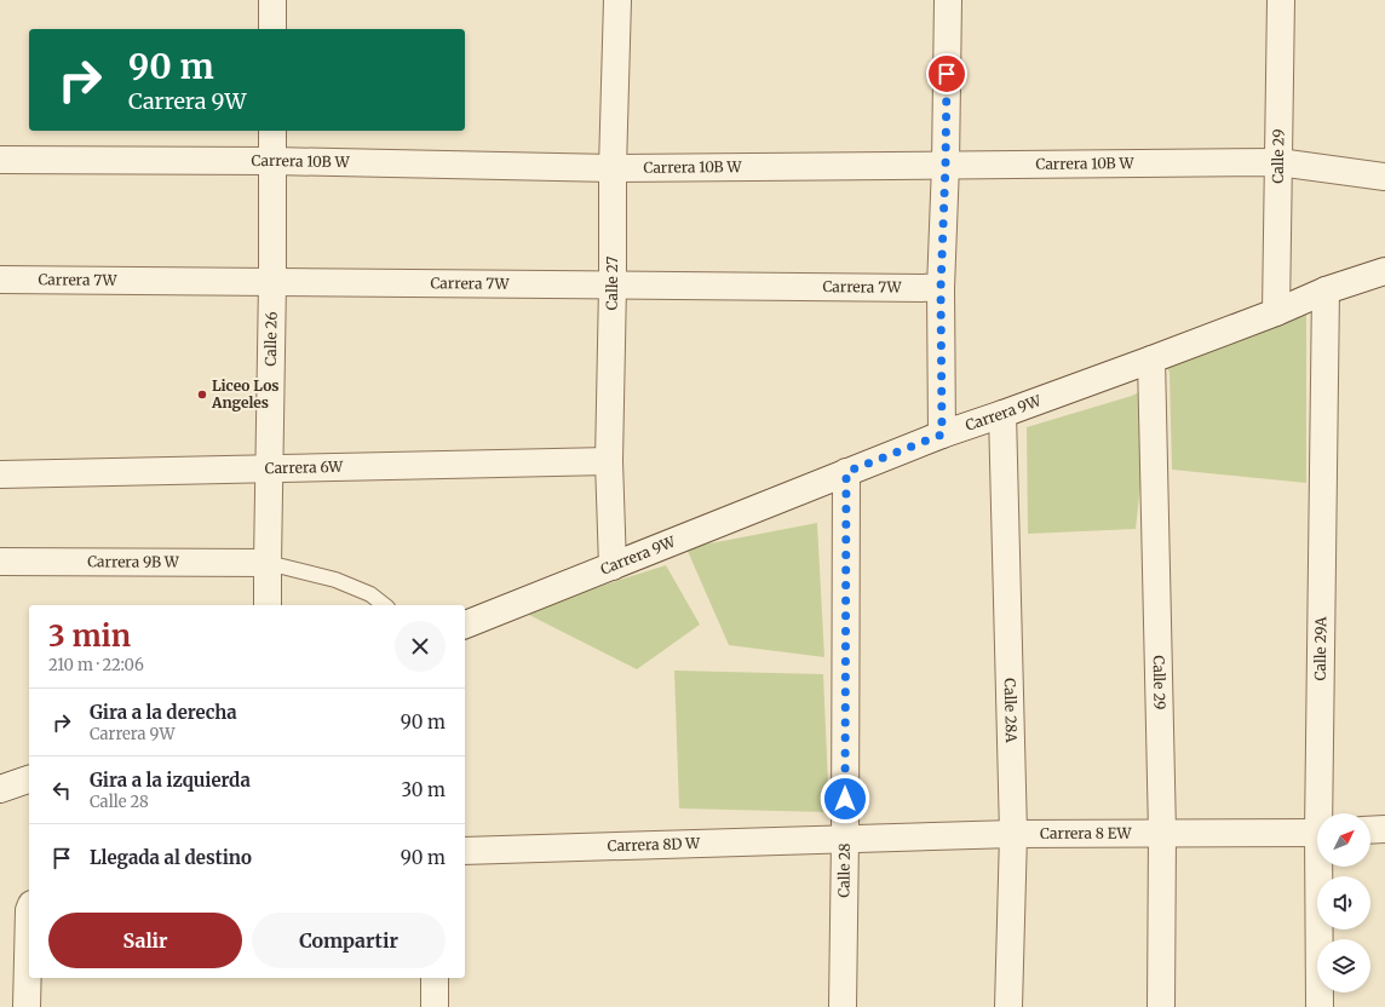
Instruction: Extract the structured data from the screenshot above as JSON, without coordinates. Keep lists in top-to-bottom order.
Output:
{
  "streets": {
    "street": [
      "Calle 29",
      "Carrera 10B W",
      "Carrera 7W",
      "Calle 27",
      "Calle 26",
      "Carrera 9W",
      "Carrera 6W",
      "Carrera 9B W",
      "Calle 29A",
      "Calle 28A",
      "Carrera 8 EW",
      "Carrera 8D W",
      "Calle 28"
    ]
  },
  "crossings": [
    ["Calle 29", "Carrera 10B W"],
    ["Calle 29", "Carrera 9W"],
    ["Calle 29", "Carrera 8 EW"],
    ["Carrera 10B W", "Calle 27"],
    ["Carrera 10B W", "Calle 26"],
    ["Carrera 7W", "Calle 27"],
    ["Carrera 7W", "Calle 26"],
    ["Calle 27", "Carrera 9W"],
    ["Calle 27", "Carrera 6W"],
    ["Calle 26", "Carrera 6W"],
    ["Calle 26", "Carrera 9B W"],
    ["Carrera 9W", "Calle 29A"],
    ["Carrera 9W", "Calle 28A"],
    ["Carrera 9W", "Calle 28"],
    ["Calle 28A", "Carrera 8 EW"],
    ["Carrera 8 EW", "Carrera 8D W"],
    ["Carrera 8 EW", "Calle 28"],
    ["Carrera 8D W", "Calle 28"]
  ],
  "places": ["Liceo Los Angeles"],
  "north": "top right",
  "page": {
    "turn": ["90 m", "Carrera 9W"],
    "heading": ["3 min", "210 m · 22:06"],
    "list": [
      {
        "name": "Gira a la derecha",
        "note": "Carrera 9W",
        "value": "90 m"
      },
      {
        "name": "Gira a la izquierda",
        "note": "Calle 28",
        "value": "30 m"
      },
      {
        "name": "Llegada al destino",
        "value": "90 m"
      }
    ],
    "buttons": ["Salir", "Compartir"]
  }
}
